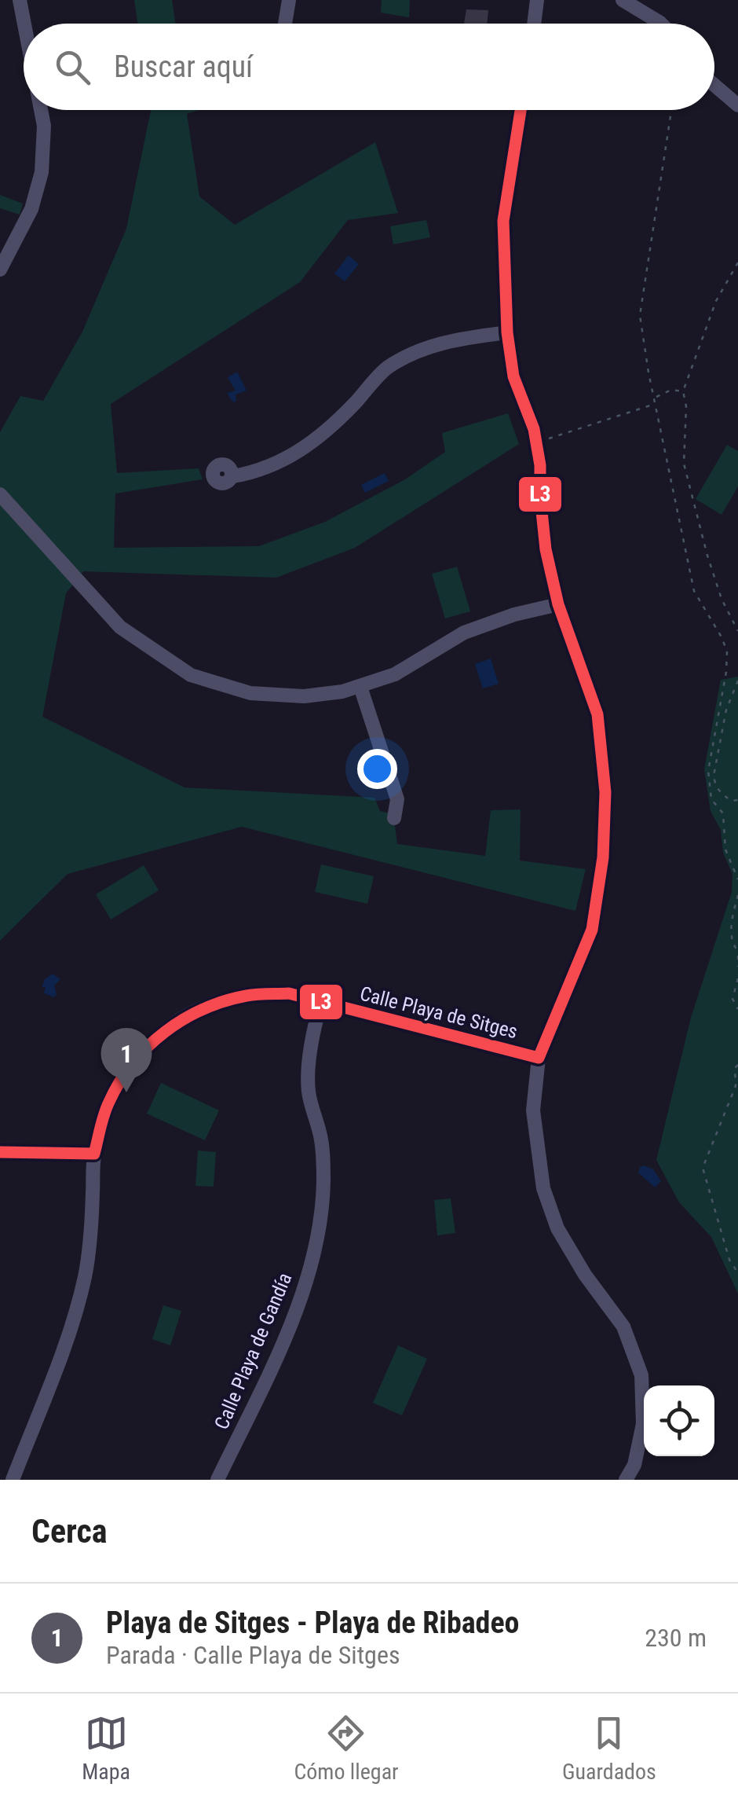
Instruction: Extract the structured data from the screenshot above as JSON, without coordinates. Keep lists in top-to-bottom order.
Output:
{
  "streets": {
    "street": ["Calle Playa de Sitges", "Calle Playa de Gandía"]
  },
  "crossings": [
    ["Calle Playa de Sitges", "Calle Playa de Gandía"]
  ],
  "lines": ["transit line L3"],
  "page": {
    "search": "Buscar aquí",
    "pins": "1",
    "heading": "Cerca",
    "list": [
      {
        "mark": "1",
        "name": "Playa de Sitges - Playa de Ribadeo",
        "note": "Parada · Calle Playa de Sitges",
        "value": "230 m"
      }
    ],
    "nav": ["Mapa", "Cómo llegar", "Guardados"]
  }
}
